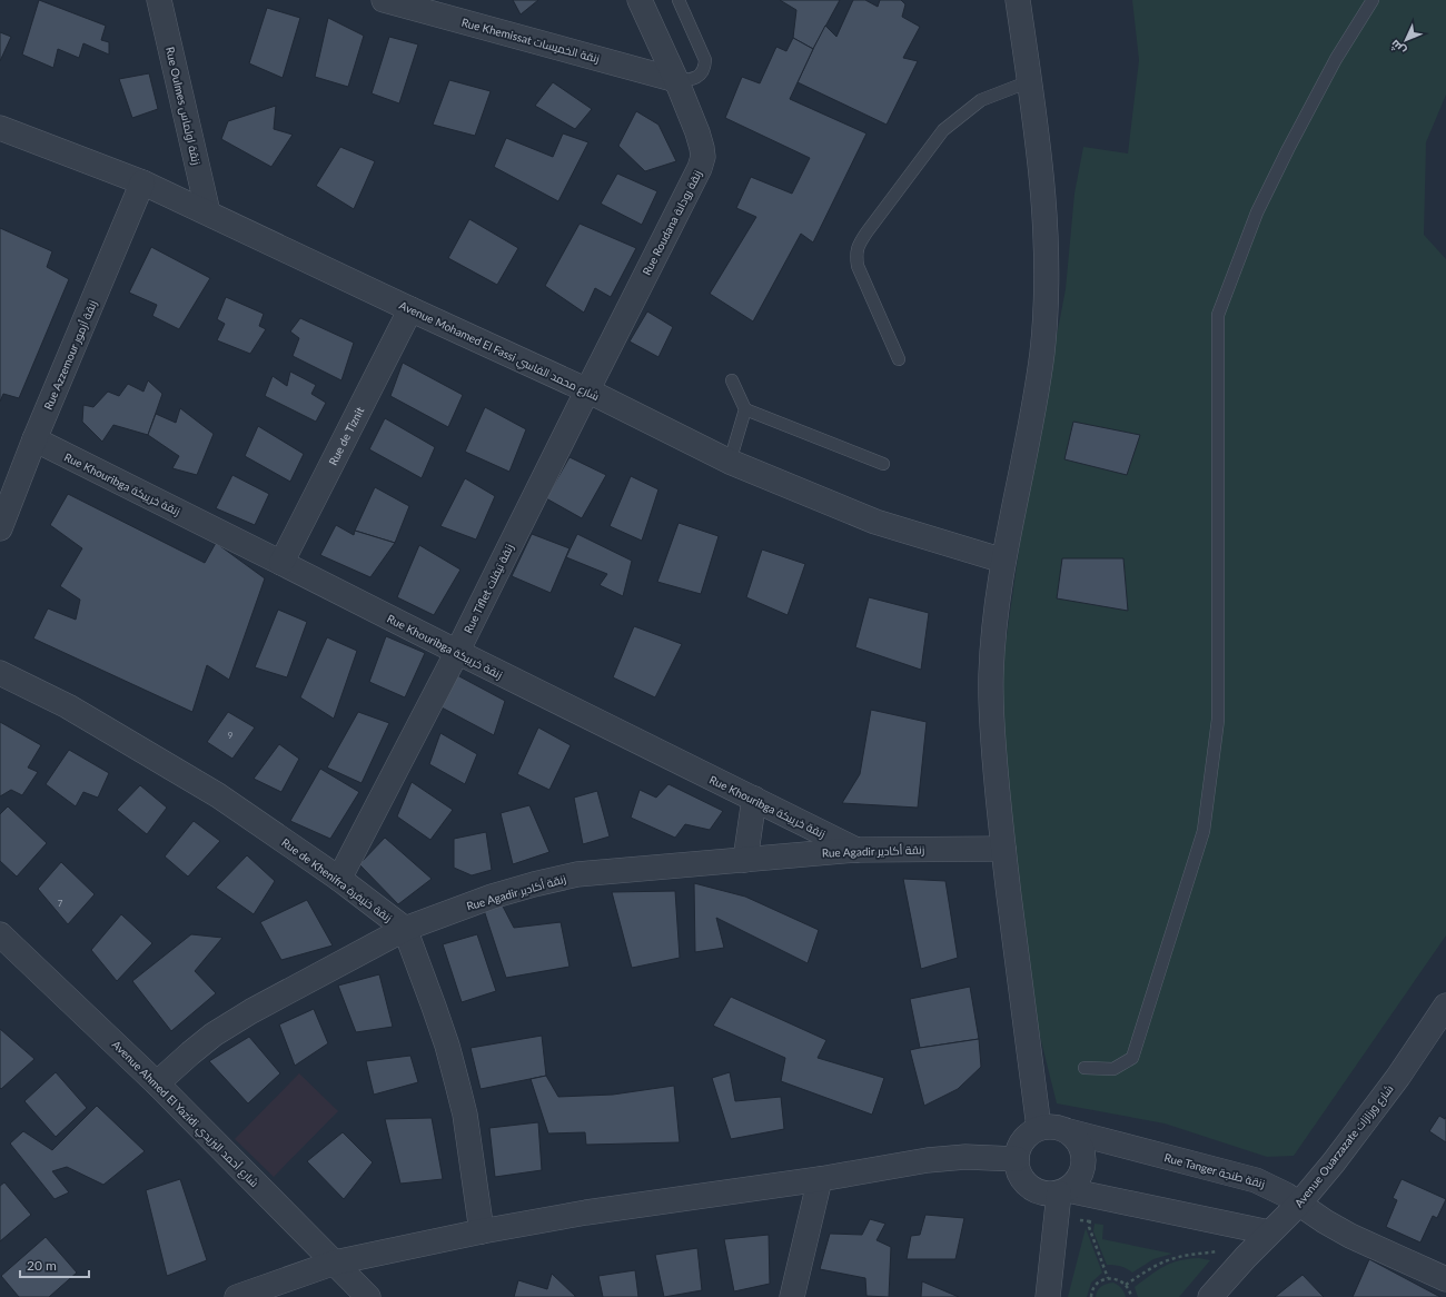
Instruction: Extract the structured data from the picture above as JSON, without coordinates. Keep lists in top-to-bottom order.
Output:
{
  "streets": {
    "street": [
      "Rue Khemissat زنقة الخميسات",
      "Rue Oulmes زنقة اولماس",
      "Rue Roudana زنقة رودانة",
      "Avenue Mohamed El Fassi شارع محمد الفاسي",
      "Rue Azzemour زنقة أزمور",
      "Rue de Tiznit",
      "Rue Khouribga زنقة خريبكة",
      "Rue Tiflet زنقة تيفلت",
      "Rue Agadir زنقة أكادير",
      "Rue de Khenifra زنقة خنيفرة",
      "Avenue Ahmed El Yazidi شارع أحمد اليزيدي",
      "Avenue Ouarzazate شارع ورزازات",
      "Rue Tanger زنقة طنجة"
    ]
  },
  "crossings": [
    ["Rue Khemissat زنقة الخميسات", "Rue Roudana زنقة رودانة"],
    ["Rue Oulmes زنقة اولماس", "Avenue Mohamed El Fassi شارع محمد الفاسي"],
    ["Rue Roudana زنقة رودانة", "Avenue Mohamed El Fassi شارع محمد الفاسي"],
    ["Rue Roudana زنقة رودانة", "Rue Tiflet زنقة تيفلت"],
    ["Avenue Mohamed El Fassi شارع محمد الفاسي", "Rue Azzemour زنقة أزمور"],
    ["Avenue Mohamed El Fassi شارع محمد الفاسي", "Rue de Tiznit"],
    ["Avenue Mohamed El Fassi شارع محمد الفاسي", "Rue Tiflet زنقة تيفلت"],
    ["Rue Azzemour زنقة أزمور", "Rue Khouribga زنقة خريبكة"],
    ["Rue de Tiznit", "Rue Khouribga زنقة خريبكة"],
    ["Rue Khouribga زنقة خريبكة", "Rue Tiflet زنقة تيفلت"],
    ["Rue Khouribga زنقة خريبكة", "Rue Agadir زنقة أكادير"],
    ["Rue Tiflet زنقة تيفلت", "Rue de Khenifra زنقة خنيفرة"],
    ["Rue Agadir زنقة أكادير", "Rue de Khenifra زنقة خنيفرة"],
    ["Rue Agadir زنقة أكادير", "Avenue Ahmed El Yazidi شارع أحمد اليزيدي"],
    ["Avenue Ouarzazate شارع ورزازات", "Rue Tanger زنقة طنجة"]
  ],
  "house_numbers": ["9", "7"],
  "scale_bar": "20 m",
  "north": "bottom left"
}
